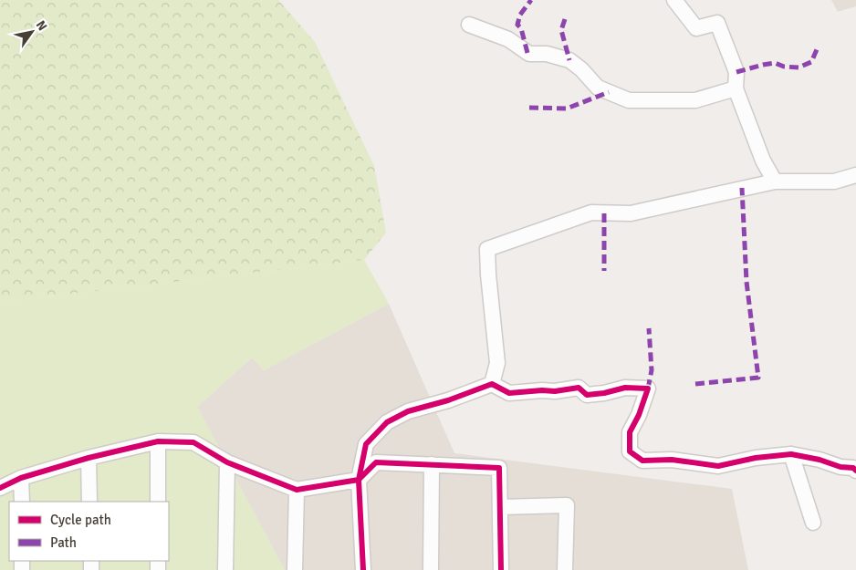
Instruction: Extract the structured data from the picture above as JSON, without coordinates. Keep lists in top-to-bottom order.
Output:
{
  "legend": ["Cycle path", "Path"],
  "north": "top right"
}
